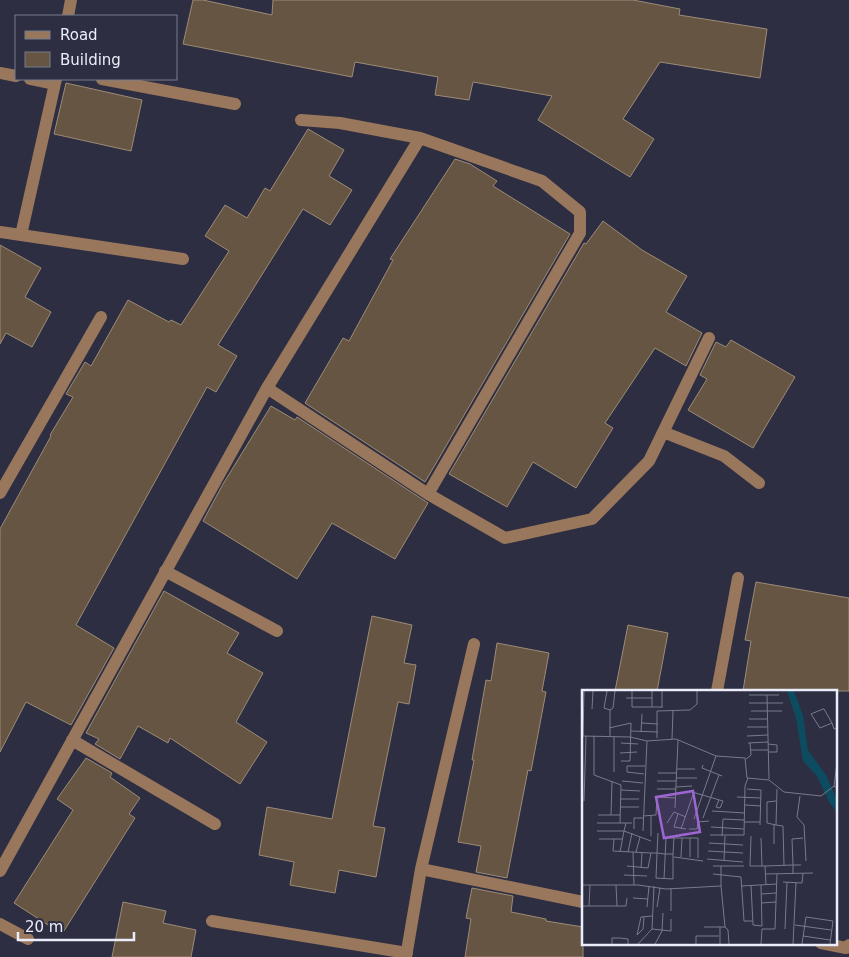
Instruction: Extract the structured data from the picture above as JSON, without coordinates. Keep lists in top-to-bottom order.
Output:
{
  "legend": ["Road", "Building"],
  "scale_bar": "20 m"
}
